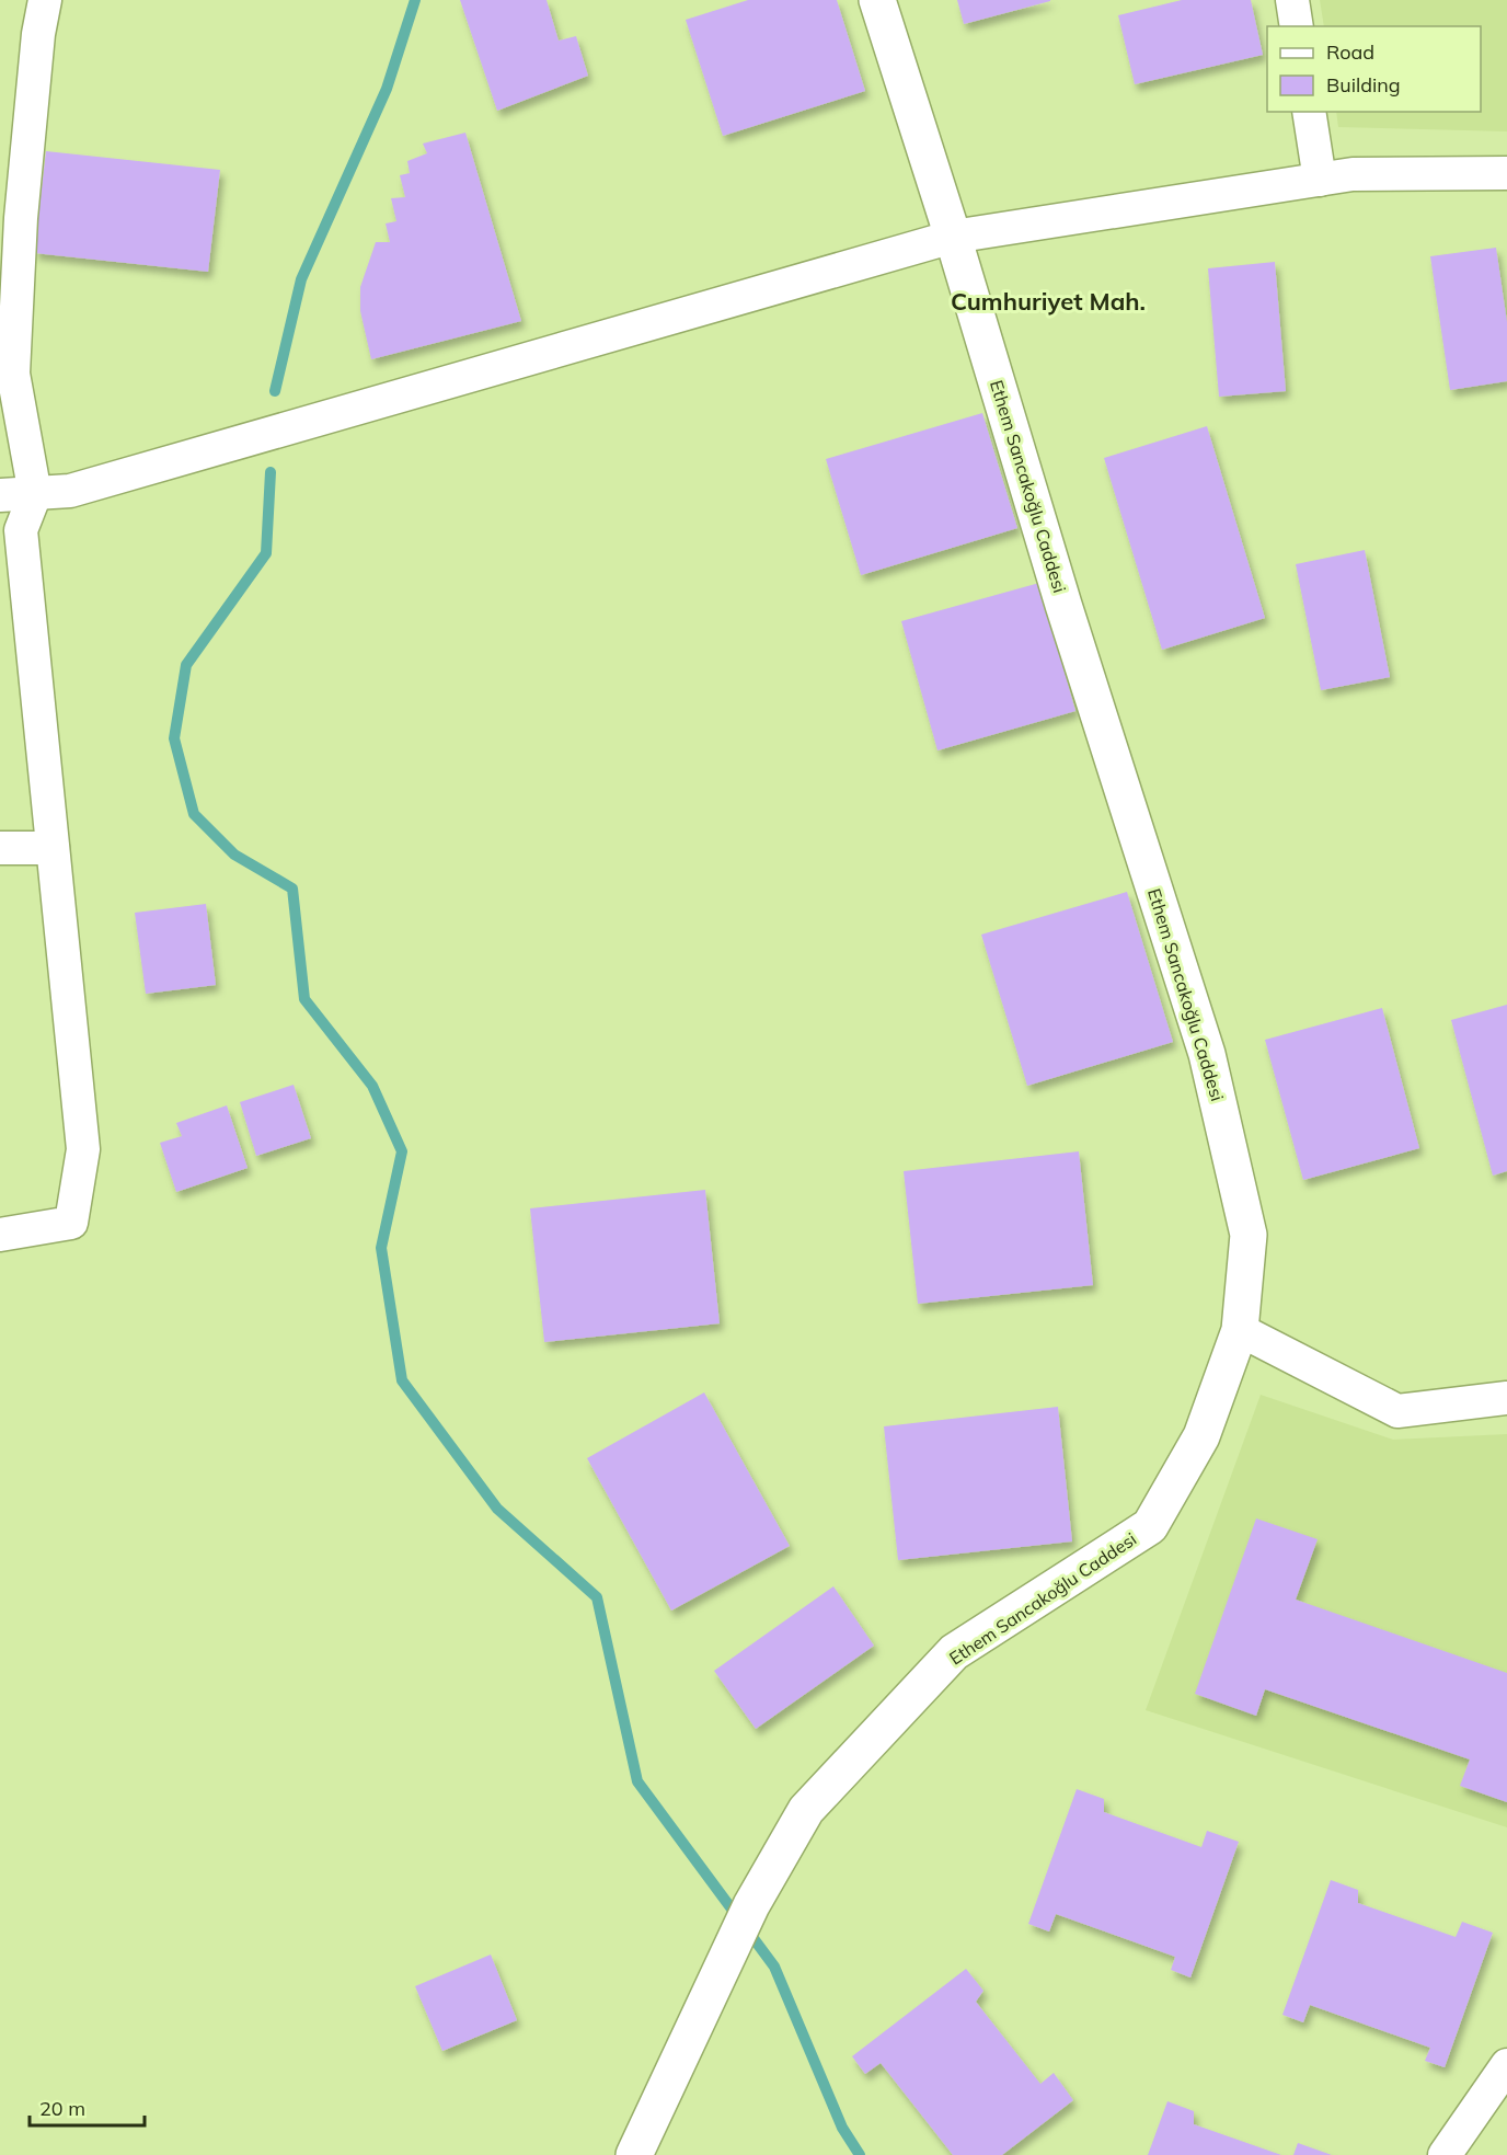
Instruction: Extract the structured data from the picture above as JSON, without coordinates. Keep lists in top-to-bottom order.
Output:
{
  "streets": {
    "street": ["Ethem Sancakoğlu Caddesi"]
  },
  "districts": ["Cumhuriyet Mah."],
  "legend": ["Road", "Building"],
  "scale_bar": "20 m"
}
